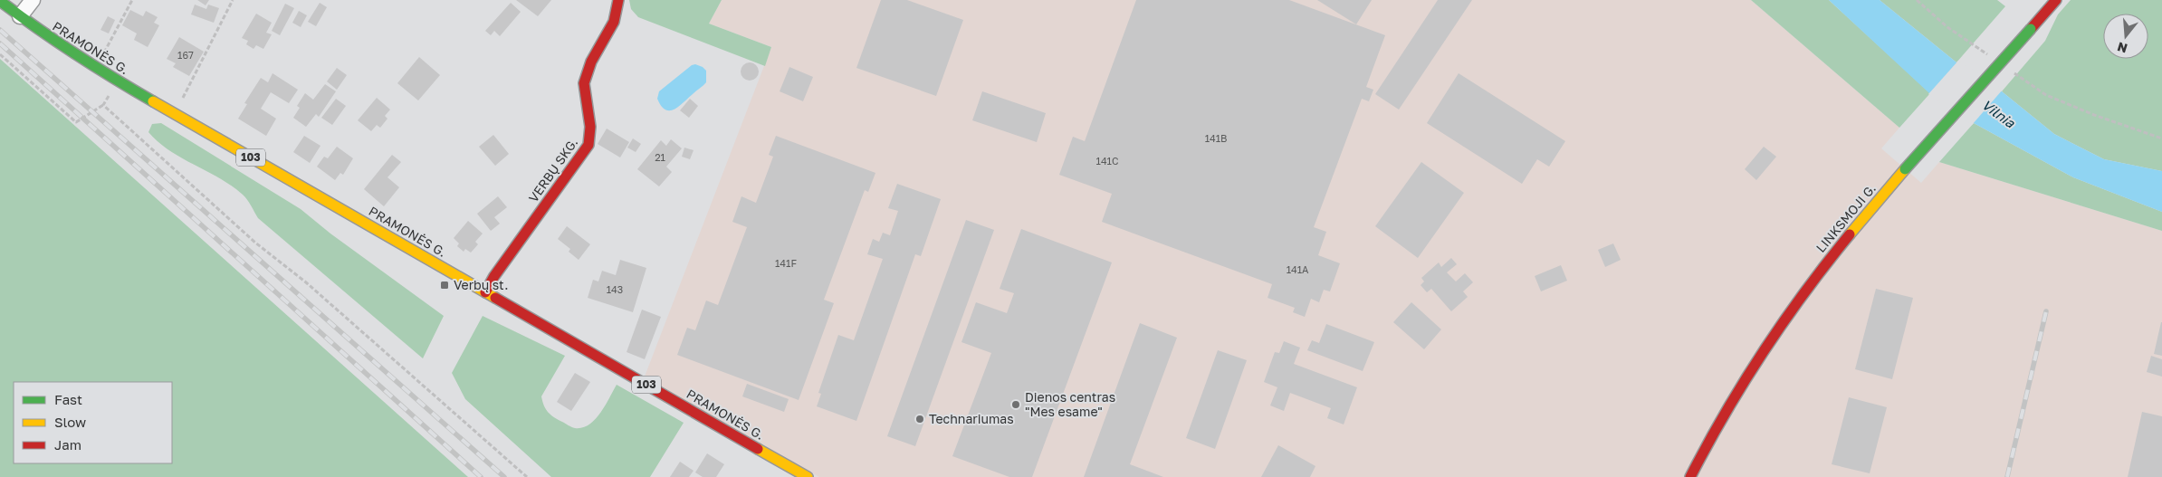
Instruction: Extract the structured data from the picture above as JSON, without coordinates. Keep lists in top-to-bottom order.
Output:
{
  "streets": {
    "main road": [
      "PRAMONĖS G.",
      "103",
      "VERBŲ SKG.",
      "LINKSMOJI G."
    ]
  },
  "crossings": [
    ["PRAMONĖS G.", "VERBŲ SKG."]
  ],
  "water": ["Vilnia"],
  "places": {
    "transit": ["Verbų st."],
    "other": ["Dienos centras \"Mes esame\"", "Technariumas"]
  },
  "house_numbers": [
    "167",
    "141B",
    "21",
    "141C",
    "141F",
    "141A",
    "143"
  ],
  "legend": ["Fast", "Slow", "Jam"],
  "north": "bottom"
}
